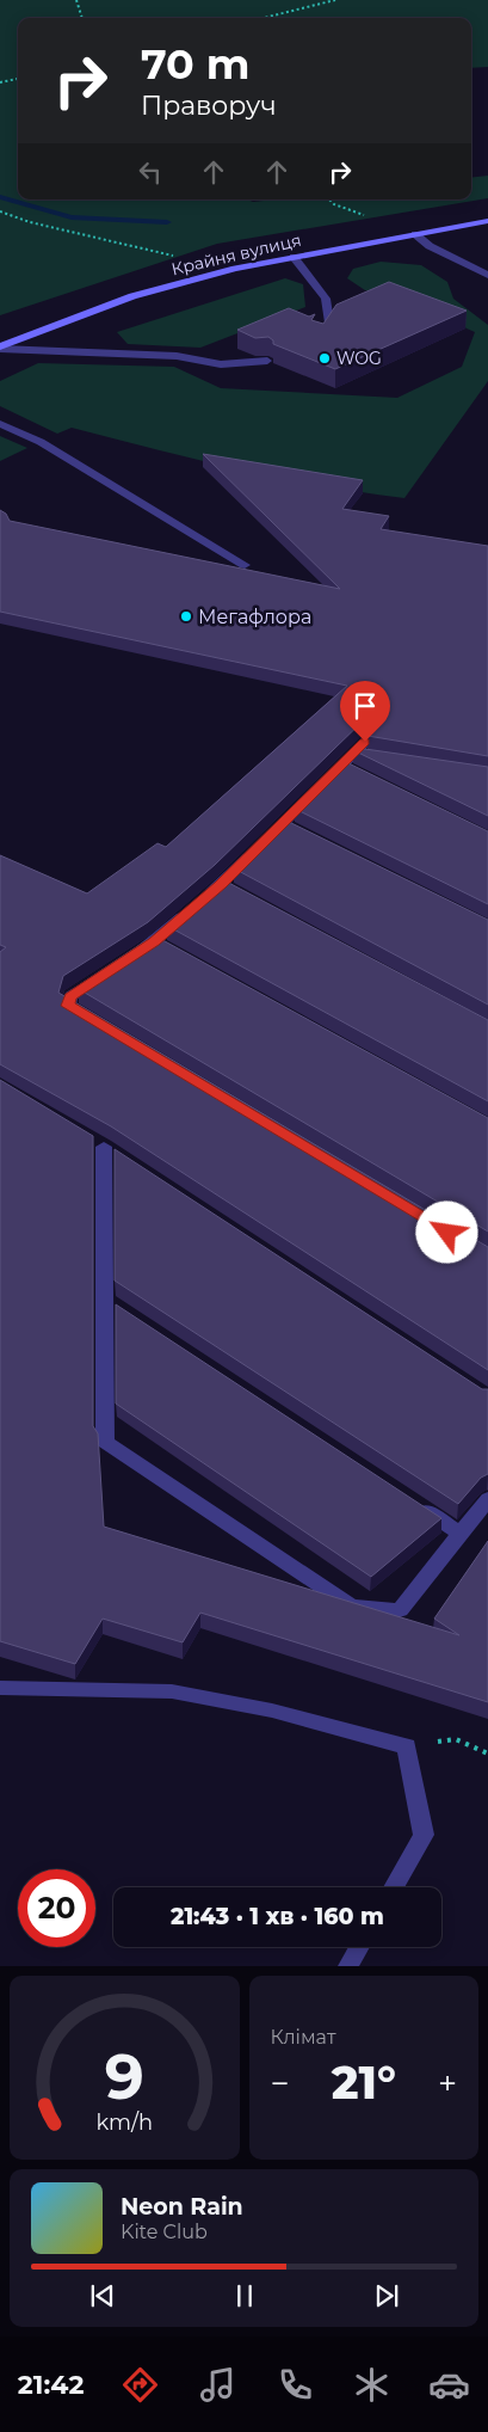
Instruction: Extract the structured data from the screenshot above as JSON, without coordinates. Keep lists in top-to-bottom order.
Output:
{
  "streets": {
    "street": ["Крайня вулиця"]
  },
  "places": ["WOG", "Мегафлора"],
  "page": {
    "turn": ["70 m", "Праворуч"],
    "limit": "20",
    "trip": "21:43 · 1 хв · 160 m",
    "tile": "Клімат",
    "heat": ["−", "21°", "+"],
    "song": ["Neon Rain", "Kite Club"],
    "tabs": "21:42",
    "gauge": ["9", "km/h"]
  }
}
